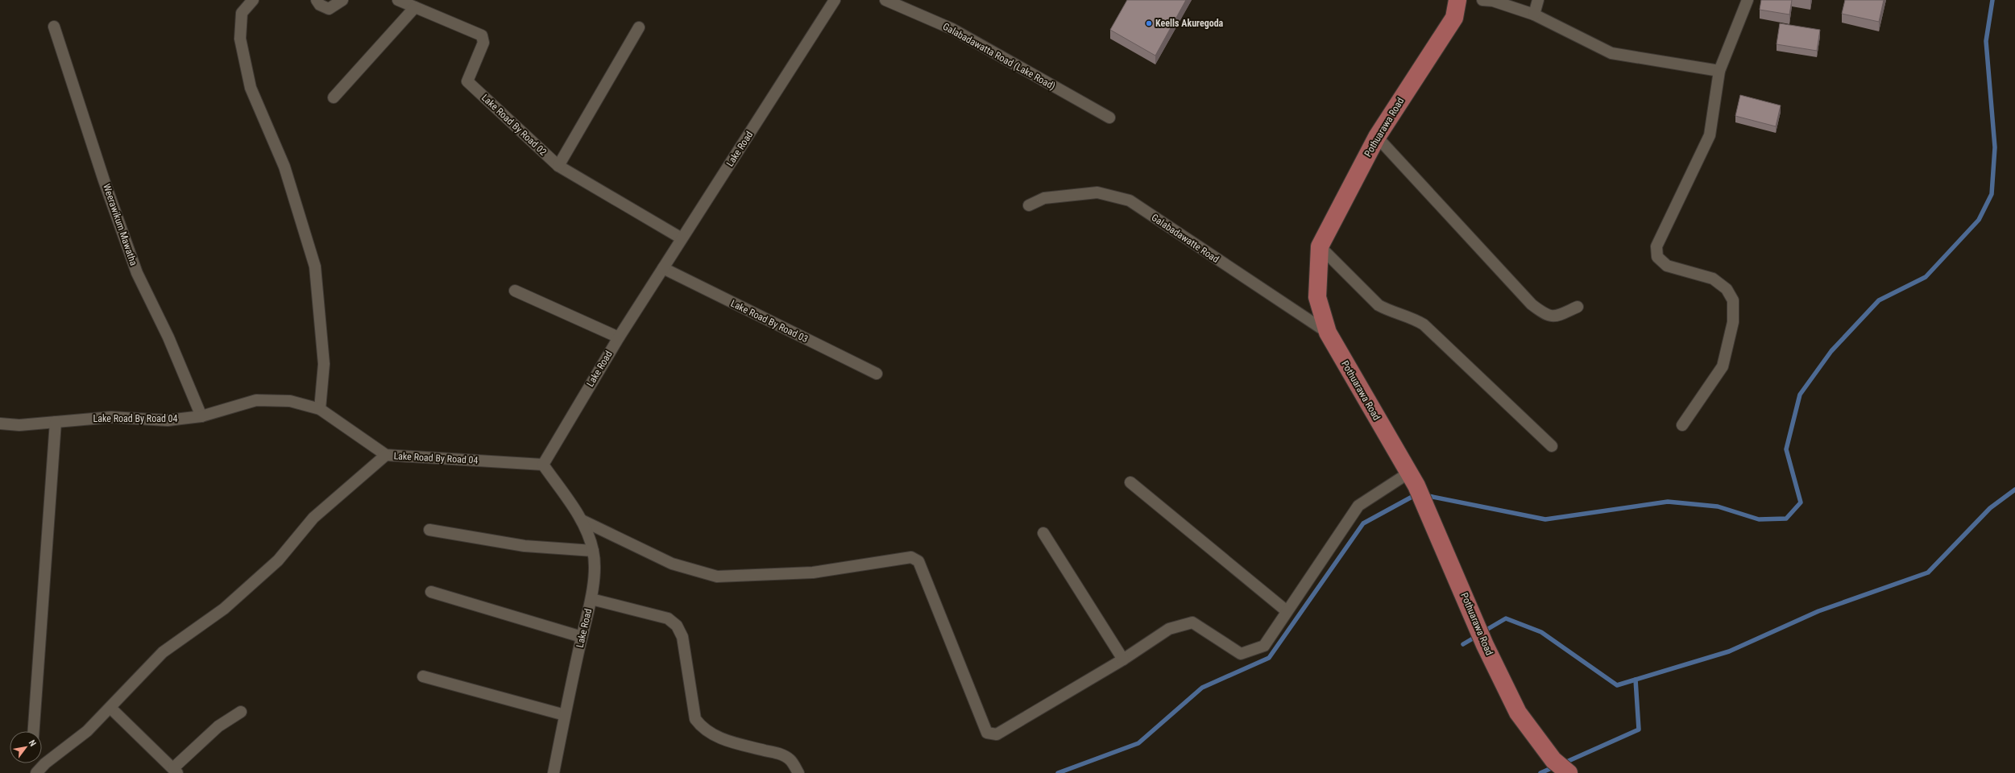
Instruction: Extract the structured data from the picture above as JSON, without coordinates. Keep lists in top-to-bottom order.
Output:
{
  "streets": {
    "main road": ["Pothuarawa Road"],
    "street": [
      "Galabadawatta Road (Lake Road)",
      "Lake Road By Road 02",
      "Lake Road",
      "Weerawikum Mawatha",
      "Galabadawatte Road",
      "Lake Road By Road 03",
      "Lake Road By Road 04"
    ]
  },
  "crossings": [
    ["Lake Road By Road 02", "Lake Road"],
    ["Pothuarawa Road", "Galabadawatte Road"],
    ["Lake Road", "Lake Road By Road 03"],
    ["Lake Road", "Lake Road By Road 04"],
    ["Weerawikum Mawatha", "Lake Road By Road 04"]
  ],
  "places": ["Keells Akuregoda"],
  "north": "top right"
}
